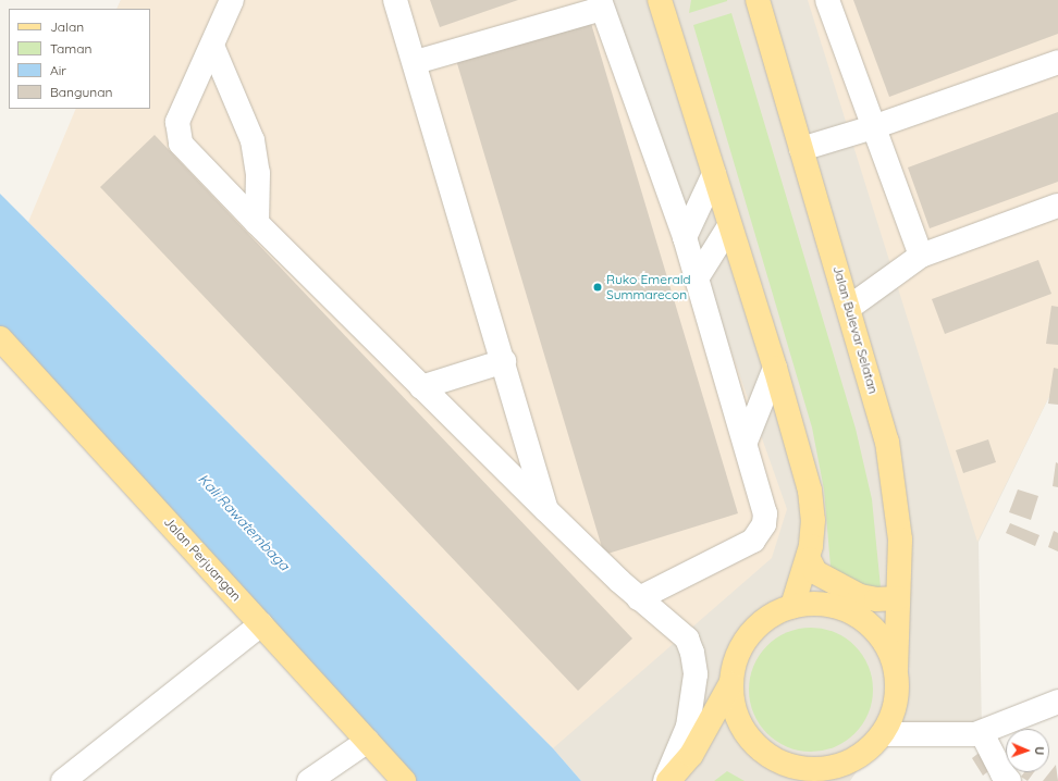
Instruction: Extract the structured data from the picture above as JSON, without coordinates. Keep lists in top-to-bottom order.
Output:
{
  "streets": {
    "main road": ["Jalan Bulevar Selatan", "Jalan Perjuangan"]
  },
  "water": ["Kali Rawatembaga"],
  "places": ["Ruko Emerald Summarecon"],
  "legend": [
    "Jalan",
    "Taman",
    "Air",
    "Bangunan"
  ],
  "north": "right"
}
